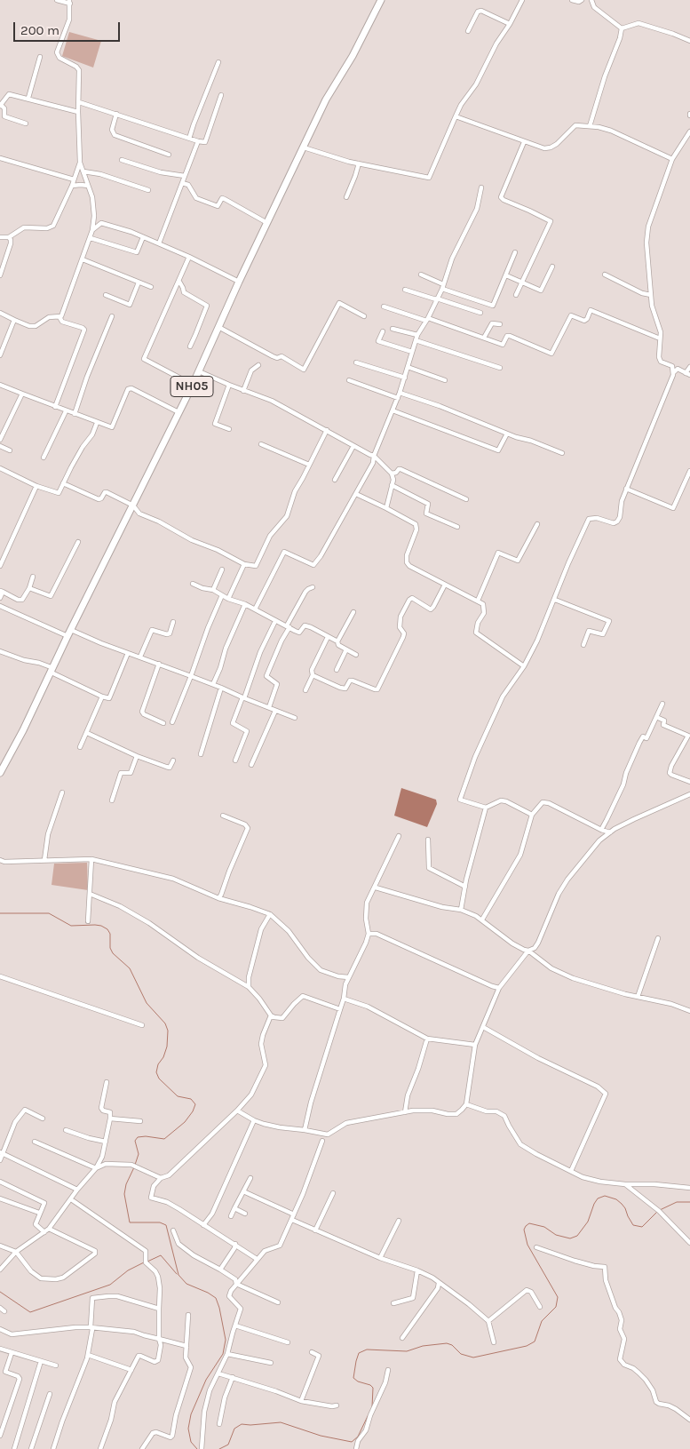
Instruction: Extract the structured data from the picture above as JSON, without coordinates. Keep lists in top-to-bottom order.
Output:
{
  "streets": {
    "main road": ["NH05"]
  },
  "scale_bar": "200 m"
}
